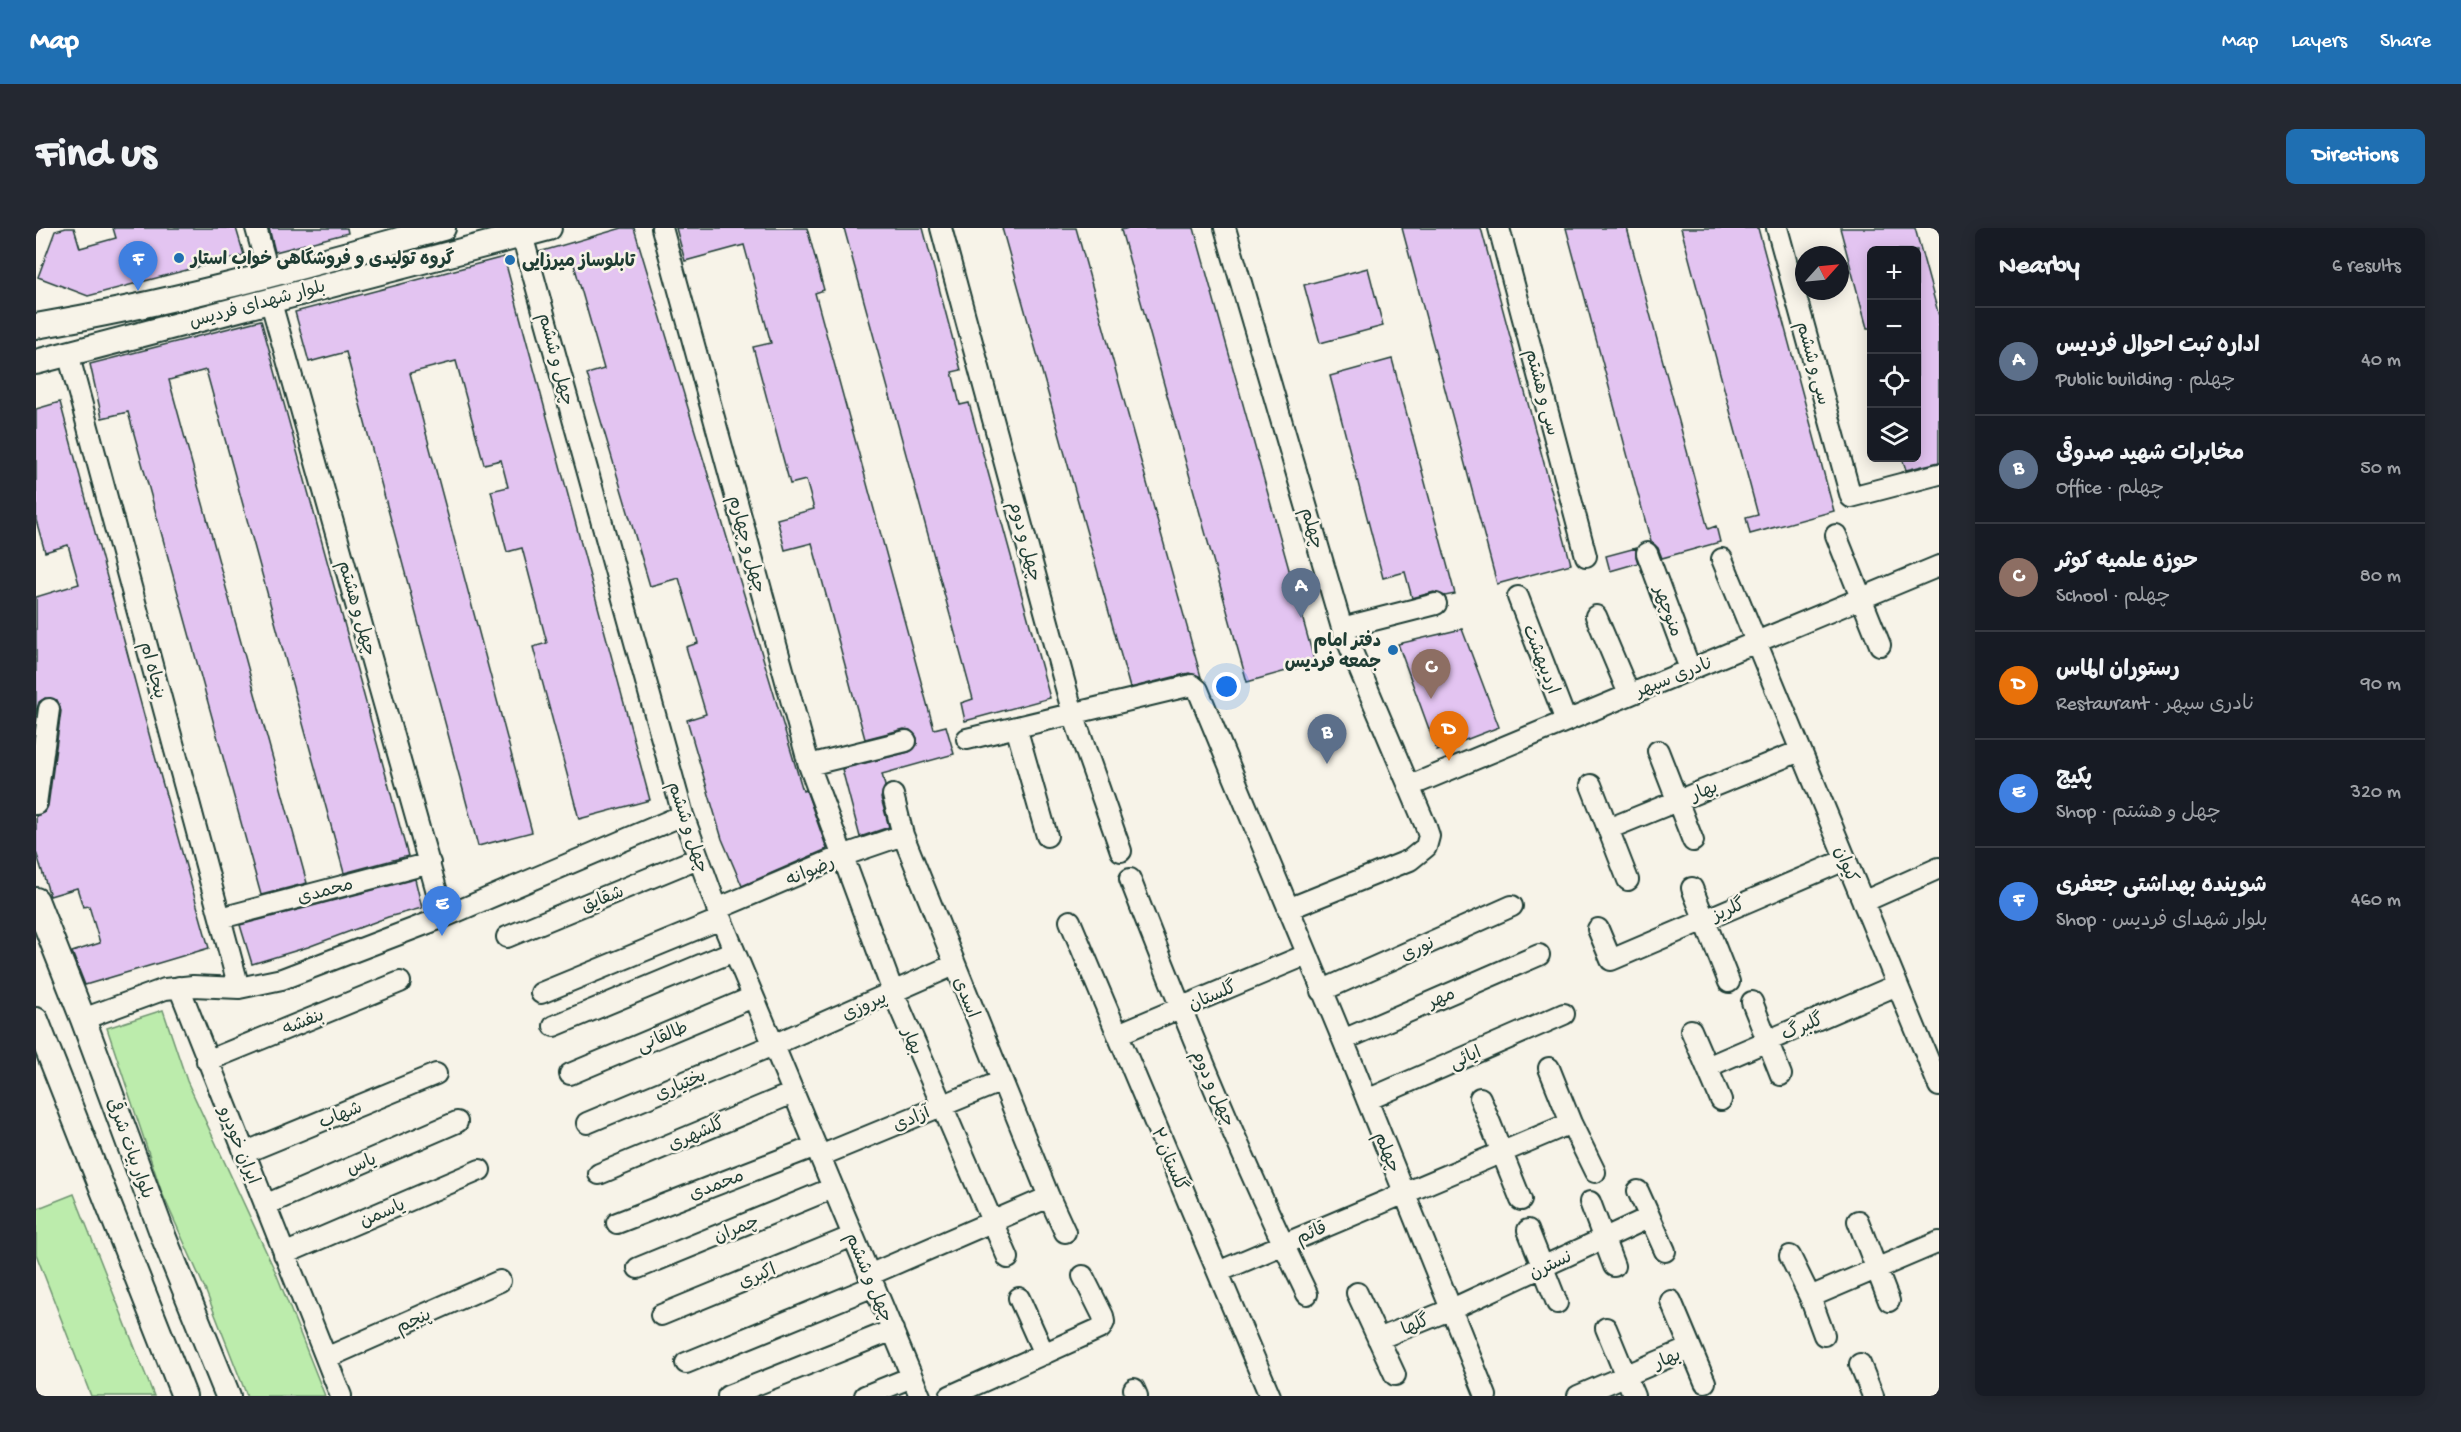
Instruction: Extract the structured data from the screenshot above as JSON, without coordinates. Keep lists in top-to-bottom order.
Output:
{
  "streets": {
    "main road": ["بلوار شهدای فردیس", "بلوار بیات شرقی"],
    "street": [
      "چهل و ششم",
      "سی و ششم",
      "سی و هشتم",
      "چهلم",
      "چهل و دوم",
      "چهل و چهارم",
      "چهل و هشتم",
      "منوچهر",
      "اردیبهشت",
      "پنجاه ام",
      "نادری سپهر",
      "بهار",
      "کیوان",
      "رضوانه",
      "محمدی",
      "شقایق",
      "گلریز",
      "نوری",
      "گلستان",
      "اسدی",
      "مهر",
      "پیروزی",
      "بنفشه",
      "گلبرگ",
      "طالقانی",
      "ایائی",
      "بختیاری",
      "شهاب",
      "آزادی",
      "گلشهری",
      "ایران خودرو",
      "گلستان ۲",
      "یاس",
      "یاسمن",
      "چمران",
      "قائم",
      "نسترن",
      "اکبری",
      "پنجم",
      "گلها"
    ]
  },
  "crossings": [
    ["بلوار شهدای فردیس", "چهل و ششم"],
    ["بلوار شهدای فردیس", "چهل و هشتم"],
    ["بلوار شهدای فردیس", "پنجاه ام"],
    ["چهل و ششم", "رضوانه"],
    ["چهل و ششم", "محمدی"],
    ["چهل و ششم", "شقایق"],
    ["چهل و ششم", "پیروزی"],
    ["چهل و ششم", "طالقانی"],
    ["چهل و ششم", "بختیاری"],
    ["چهل و ششم", "آزادی"],
    ["چهل و ششم", "گلشهری"],
    ["چهل و ششم", "چمران"],
    ["چهل و ششم", "اکبری"],
    ["چهلم", "چهل و دوم"],
    ["چهلم", "نادری سپهر"],
    ["چهلم", "نوری"],
    ["چهلم", "گلستان"],
    ["چهلم", "مهر"],
    ["چهلم", "ایائی"],
    ["چهلم", "قائم"],
    ["چهلم", "نسترن"],
    ["چهلم", "گلها"],
    ["چهل و دوم", "گلستان"],
    ["چهل و دوم", "قائم"],
    ["چهل و چهارم", "بهار"],
    ["چهل و چهارم", "رضوانه"],
    ["چهل و هشتم", "محمدی"],
    ["منوچهر", "نادری سپهر"],
    ["اردیبهشت", "نادری سپهر"],
    ["پنجاه ام", "محمدی"],
    ["نادری سپهر", "کیوان"],
    ["بهار", "کیوان"],
    ["بهار", "رضوانه"],
    ["بهار", "پیروزی"],
    ["بهار", "آزادی"],
    ["کیوان", "گلریز"],
    ["کیوان", "گلبرگ"],
    ["رضوانه", "اسدی"],
    ["محمدی", "آزادی"],
    ["گلستان", "گلستان ۲"],
    ["اسدی", "پیروزی"],
    ["اسدی", "آزادی"],
    ["پیروزی", "بختیاری"],
    ["بنفشه", "ایران خودرو"],
    ["شهاب", "ایران خودرو"],
    ["ایران خودرو", "یاس"],
    ["ایران خودرو", "یاسمن"],
    ["ایران خودرو", "پنجم"],
    ["گلستان ۲", "قائم"],
    ["نسترن", "گلها"]
  ],
  "places": ["گروه تولیدی و فروشگاهی خواب استار", "تابلوساز میرزایی", "دفتر امام جمعه فردیس"],
  "north": "top right",
  "page": {
    "header": "Map",
    "nav": ["Map", "Layers", "Share"],
    "buttons": "Directions",
    "title": "Find us",
    "heading": ["Nearby", "6 results"],
    "pins": [
      "F",
      "A",
      "C",
      "D",
      "B",
      "E"
    ],
    "map_buttons": ["+", "−"],
    "list": [
      {
        "mark": "A",
        "name": "اداره ثبت احوال فردیس",
        "note": "Public building · چهلم",
        "value": "40 m"
      },
      {
        "mark": "B",
        "name": "مخابرات شهید صدوقی",
        "note": "Office · چهلم",
        "value": "50 m"
      },
      {
        "mark": "C",
        "name": "حوزه علمیه کوثر",
        "note": "School · چهلم",
        "value": "80 m"
      },
      {
        "mark": "D",
        "name": "رستوران الماس",
        "note": "Restaurant · نادری سپهر",
        "value": "90 m"
      },
      {
        "mark": "E",
        "name": "پکیج",
        "note": "Shop · چهل و هشتم",
        "value": "320 m"
      },
      {
        "mark": "F",
        "name": "شوینده بهداشتی جعفری",
        "note": "Shop · بلوار شهدای فردیس",
        "value": "460 m"
      }
    ]
  }
}
